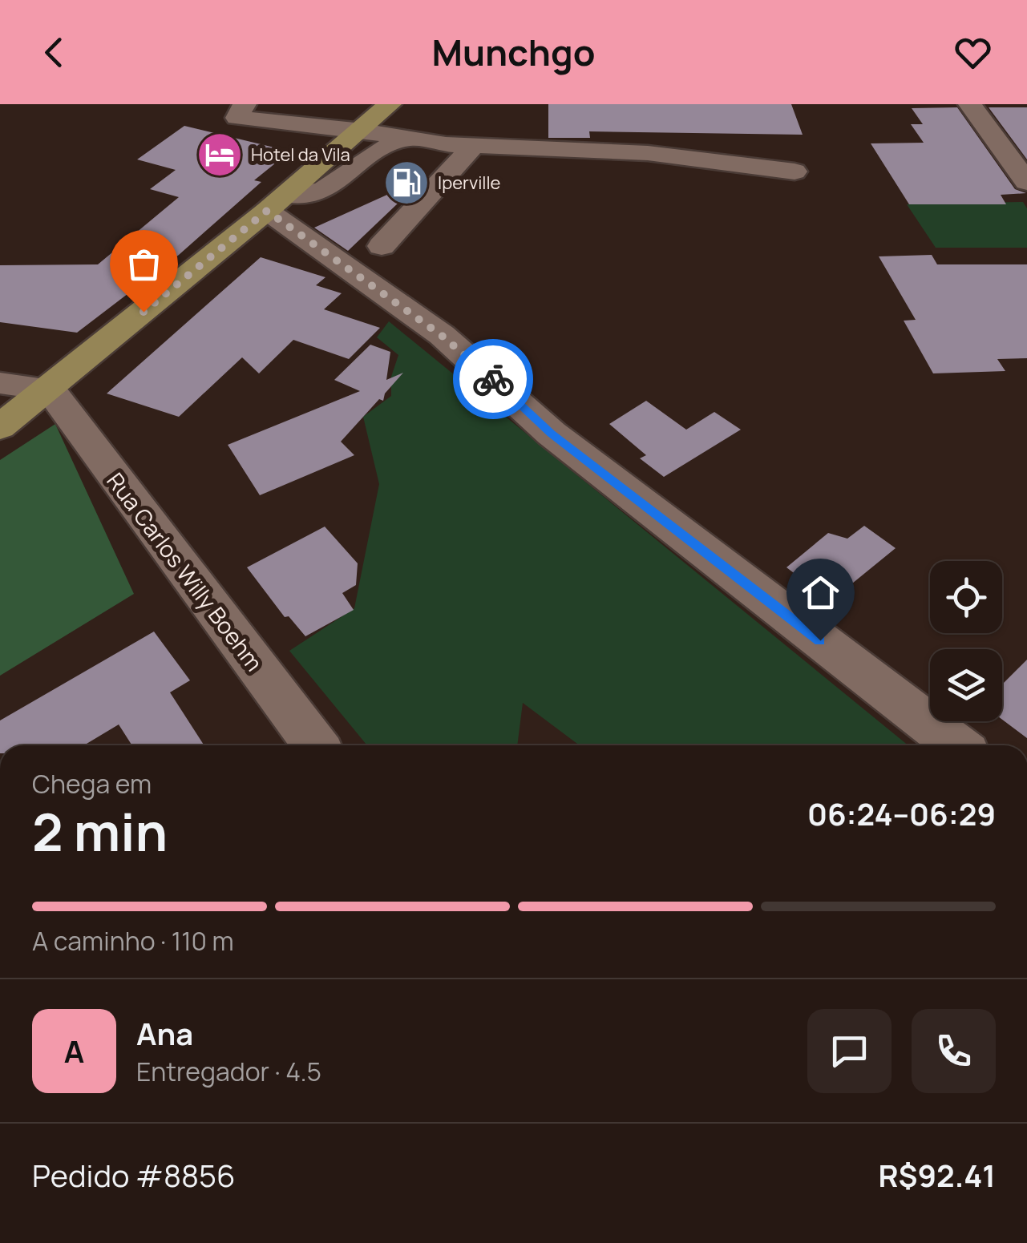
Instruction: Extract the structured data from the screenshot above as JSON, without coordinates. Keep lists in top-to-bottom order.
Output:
{
  "streets": {
    "street": ["Rua Carlos Willy Boehm"]
  },
  "places": {
    "hotel": ["Hotel da Vila"],
    "fuel station": ["Iperville"]
  },
  "page": {
    "header": "Munchgo",
    "heading": ["2 min", "Chega em", "06:24–06:29"],
    "panel": [
      "Ana",
      "Entregador · 4.5",
      "Pedido #8856",
      "R$92.41"
    ],
    "bar": "A caminho · 110 m",
    "round": "A"
  }
}
